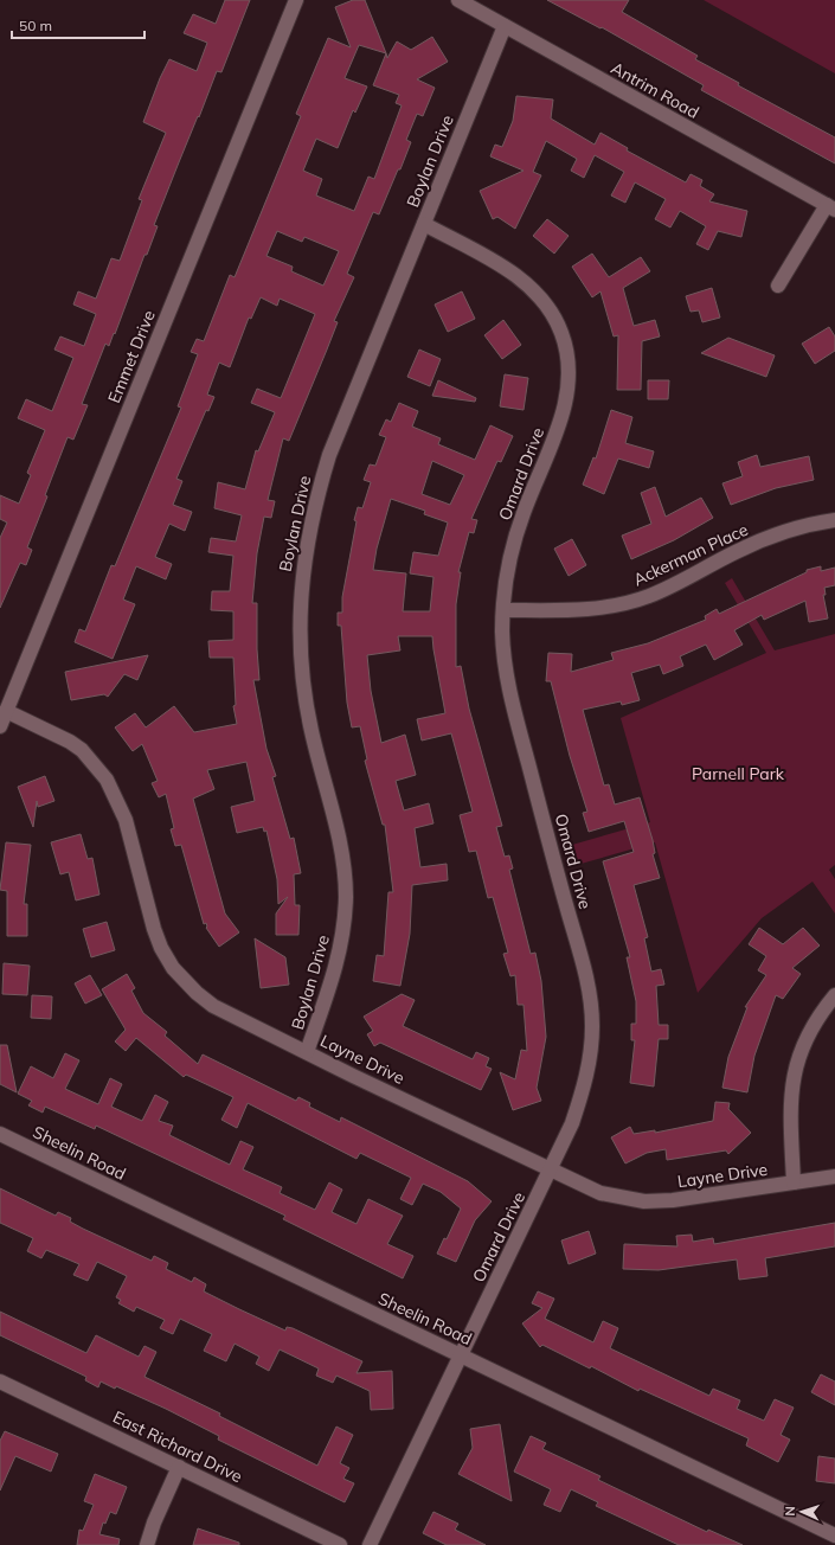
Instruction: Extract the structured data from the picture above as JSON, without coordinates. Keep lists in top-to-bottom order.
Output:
{
  "streets": {
    "street": [
      "Antrim Road",
      "Boylan Drive",
      "Emmet Drive",
      "Omard Drive",
      "Ackerman Place",
      "Layne Drive",
      "Sheelin Road",
      "East Richard Drive"
    ]
  },
  "crossings": [
    ["Antrim Road", "Boylan Drive"],
    ["Boylan Drive", "Omard Drive"],
    ["Boylan Drive", "Layne Drive"],
    ["Emmet Drive", "Layne Drive"],
    ["Omard Drive", "Ackerman Place"],
    ["Omard Drive", "Layne Drive"],
    ["Omard Drive", "Sheelin Road"]
  ],
  "parks": ["Parnell Park"],
  "scale_bar": "50 m",
  "north": "left"
}
